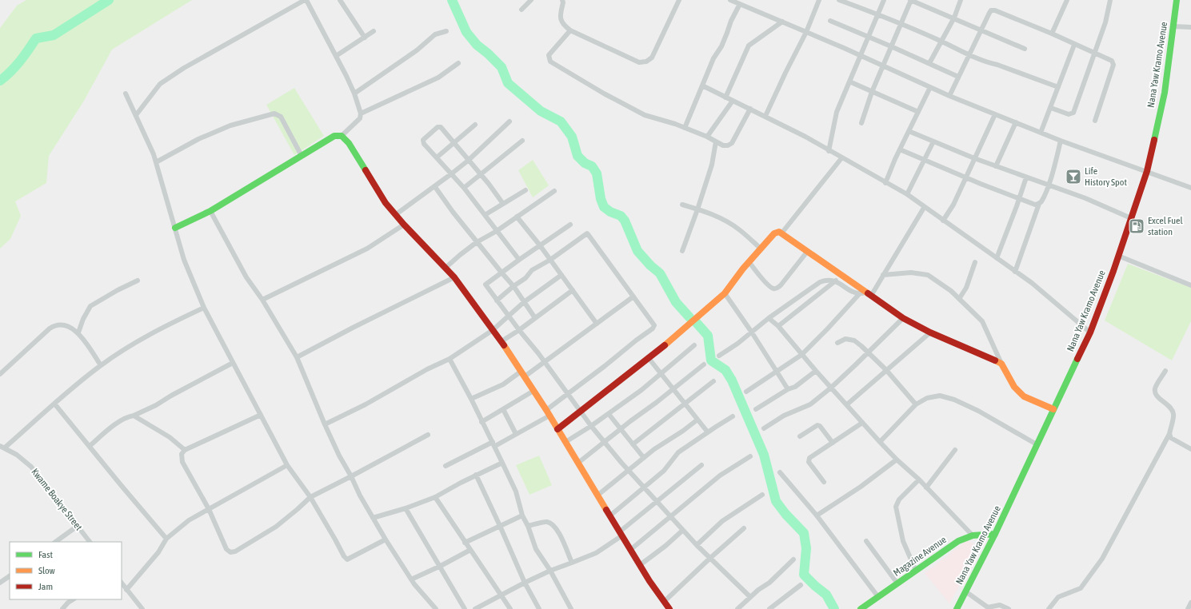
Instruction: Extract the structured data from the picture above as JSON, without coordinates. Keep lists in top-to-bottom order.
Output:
{
  "streets": {
    "street": ["Nana Yaw Kramo Avenue", "Kwame Boakye Street", "Magazine Avenue"]
  },
  "crossings": [
    ["Nana Yaw Kramo Avenue", "Magazine Avenue"]
  ],
  "places": {
    "bar": ["Life History Spot"],
    "fuel station": ["Excel Fuel station"]
  },
  "legend": ["Fast", "Slow", "Jam"]
}
